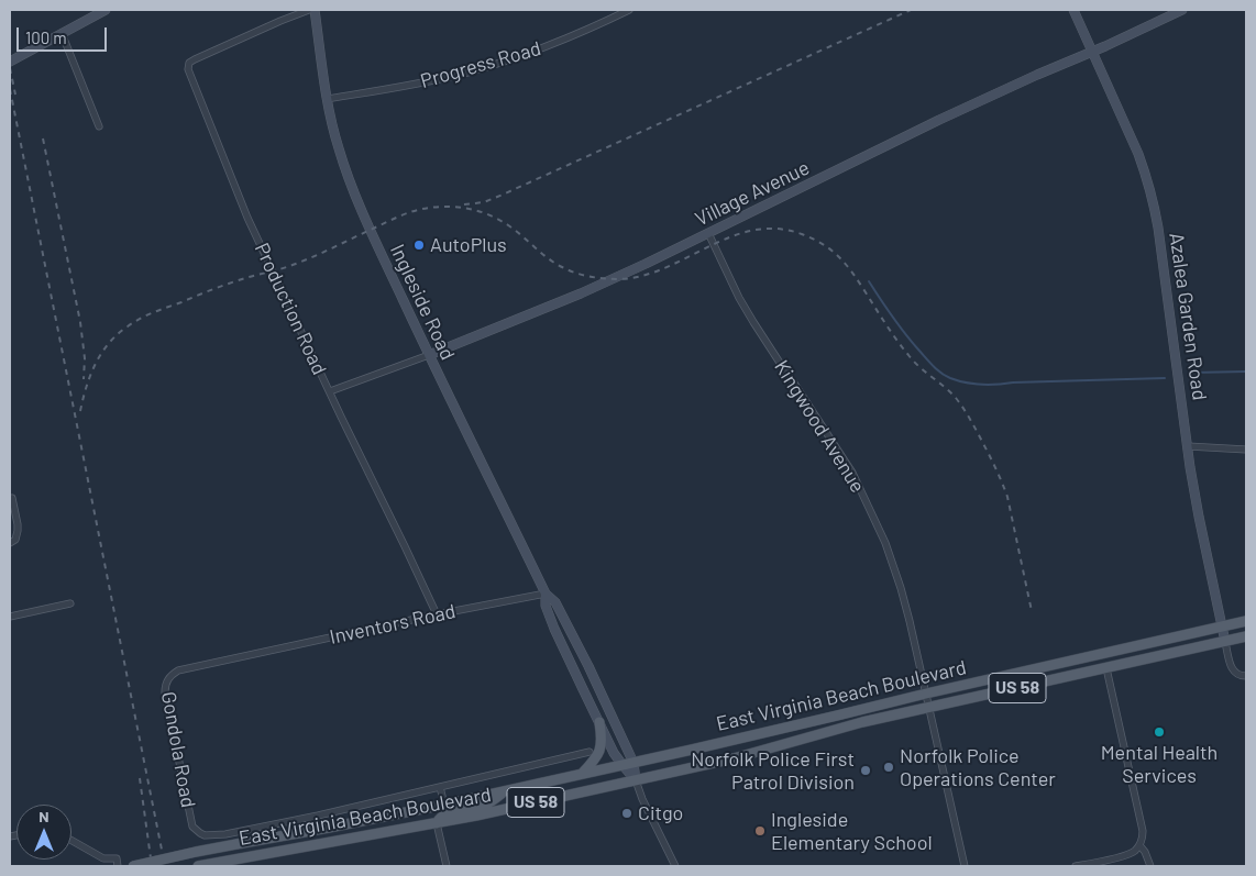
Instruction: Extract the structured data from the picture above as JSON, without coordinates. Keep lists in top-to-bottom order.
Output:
{
  "streets": {
    "main road": ["US 58", "East Virginia Beach Boulevard"],
    "street": [
      "Progress Road",
      "Village Avenue",
      "Ingleside Road",
      "Production Road",
      "Azalea Garden Road",
      "Kingwood Avenue",
      "Inventors Road",
      "Gondola Road"
    ]
  },
  "crossings": [
    ["Progress Road", "Ingleside Road"],
    ["Village Avenue", "Ingleside Road"],
    ["Village Avenue", "Production Road"],
    ["Village Avenue", "Azalea Garden Road"],
    ["Village Avenue", "Kingwood Avenue"],
    ["Ingleside Road", "Inventors Road"],
    ["Ingleside Road", "East Virginia Beach Boulevard"],
    ["Production Road", "Inventors Road"],
    ["Azalea Garden Road", "East Virginia Beach Boulevard"],
    ["Kingwood Avenue", "East Virginia Beach Boulevard"],
    ["Inventors Road", "Gondola Road"],
    ["East Virginia Beach Boulevard", "Gondola Road"]
  ],
  "places": [
    "AutoPlus",
    "Mental Health Services",
    "Norfolk Police Operations Center",
    "Norfolk Police First Patrol Division",
    "Citgo",
    "Ingleside Elementary School"
  ],
  "scale_bar": "100 m",
  "north": "top"
}
